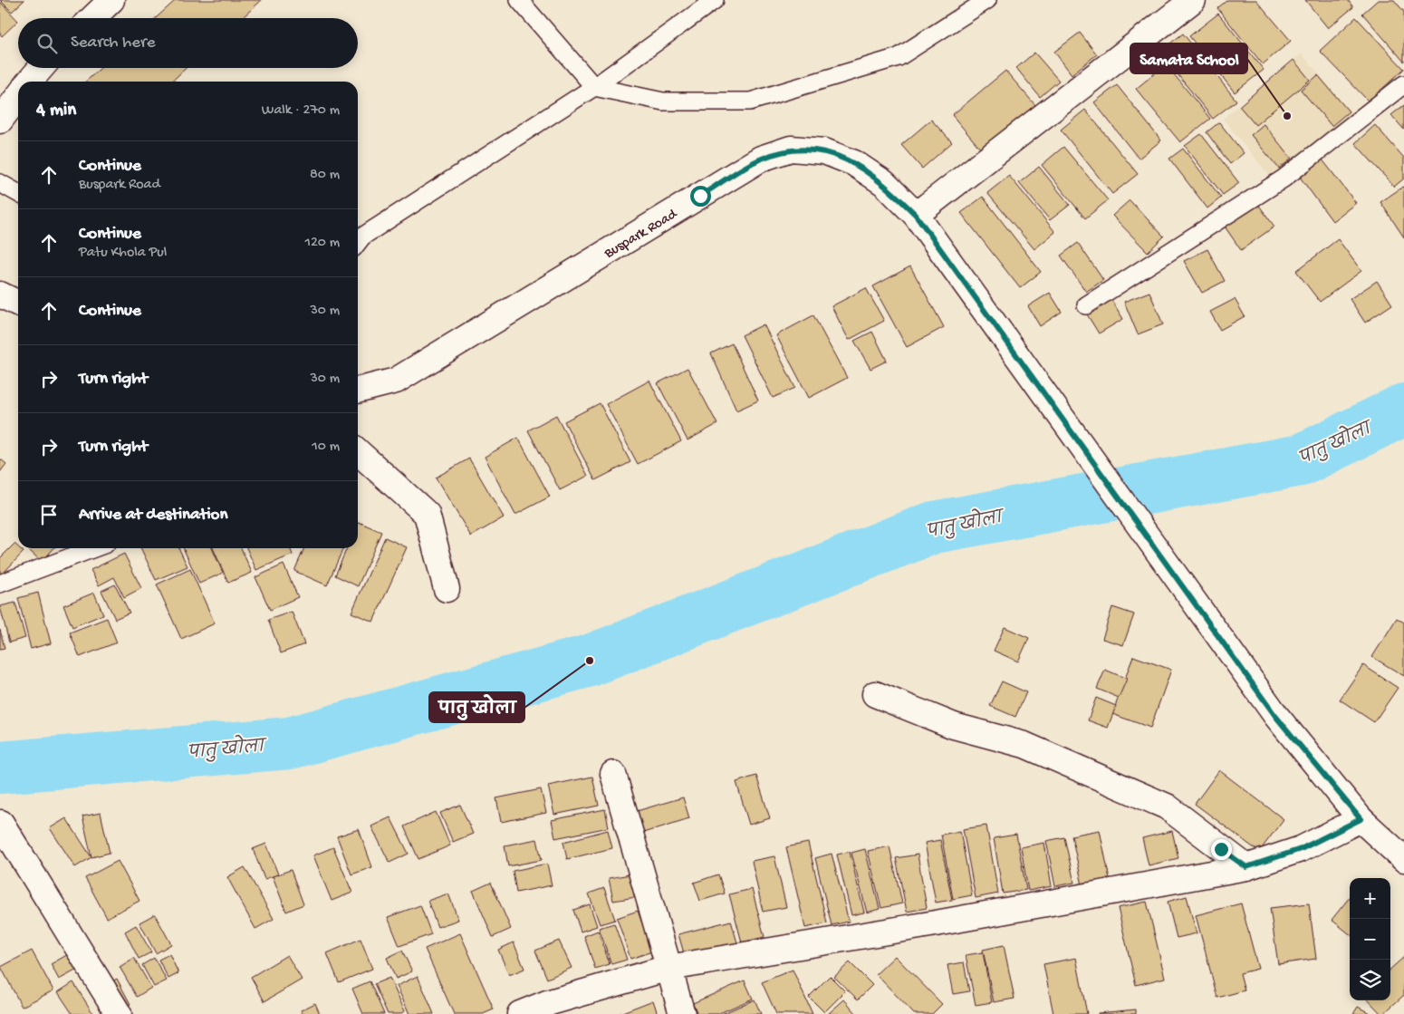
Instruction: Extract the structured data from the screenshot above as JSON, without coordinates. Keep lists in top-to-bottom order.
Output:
{
  "streets": {
    "street": ["Buspark Road"]
  },
  "water": ["पातु खोला"],
  "places": ["Samata School", "पातु खोला"],
  "page": {
    "search": "Search here",
    "heading": ["4 min", "Walk · 270 m"],
    "list": [
      ["Continue", "Buspark Road", "80 m"],
      ["Continue", "Patu Khola Pul", "120 m"],
      ["Continue", "30 m"],
      ["Turn right", "30 m"],
      ["Turn right", "10 m"],
      "Arrive at destination"
    ],
    "map_buttons": ["+", "−"]
  }
}
